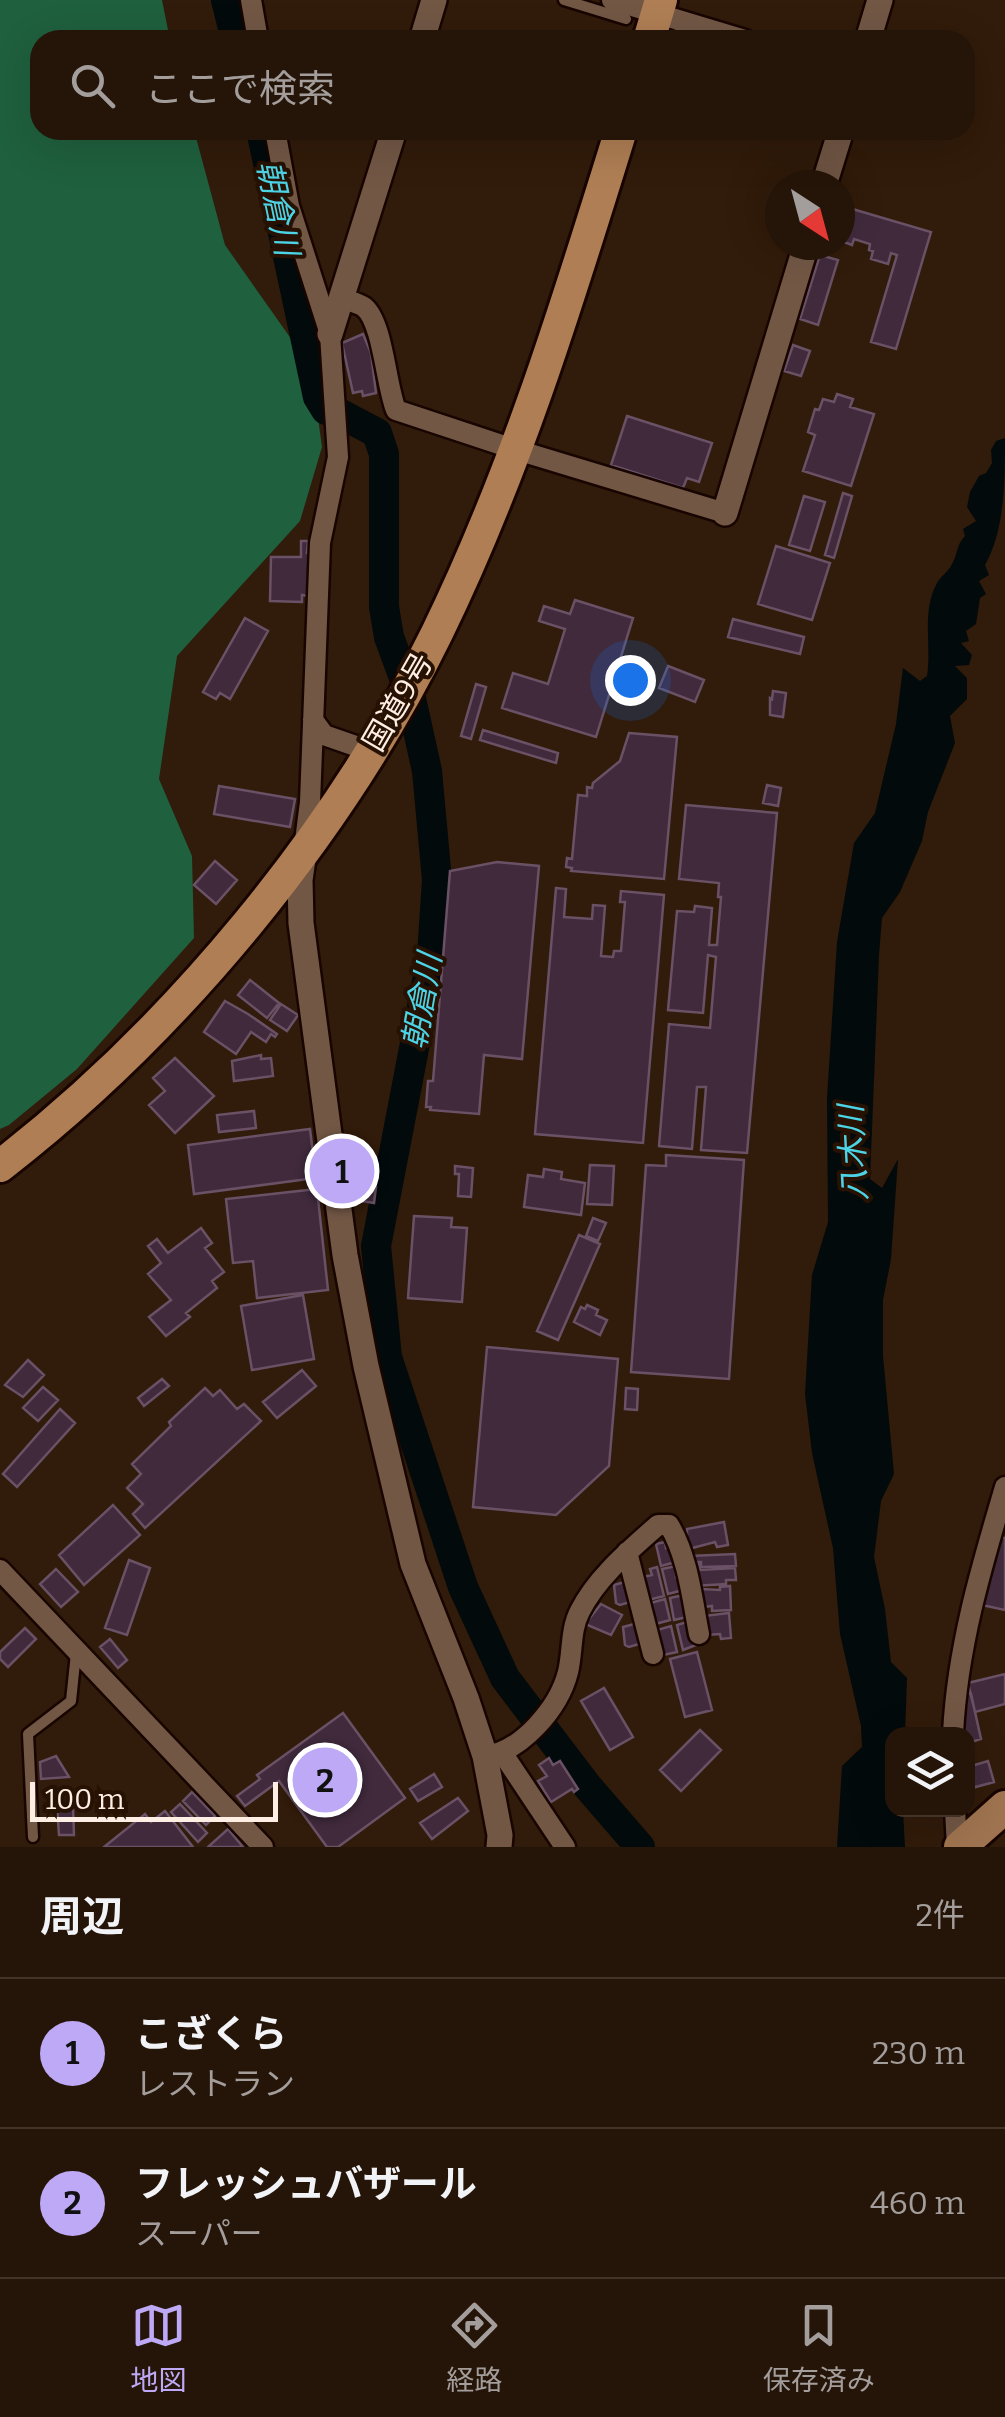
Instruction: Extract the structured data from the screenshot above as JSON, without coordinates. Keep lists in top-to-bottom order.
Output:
{
  "streets": {
    "highway": ["国道9号"]
  },
  "water": ["朝倉川", "八木川"],
  "scale_bar": "100 m",
  "north": "bottom right",
  "page": {
    "search": "ここで検索",
    "pins": ["1", "2"],
    "scale": "100 m",
    "heading": ["周辺", "2件"],
    "list": [
      {
        "mark": "1",
        "name": "こざくら",
        "note": "レストラン",
        "value": "230 m"
      },
      {
        "mark": "2",
        "name": "フレッシュバザール",
        "note": "スーパー",
        "value": "460 m"
      }
    ],
    "nav": ["地図", "経路", "保存済み"]
  }
}
